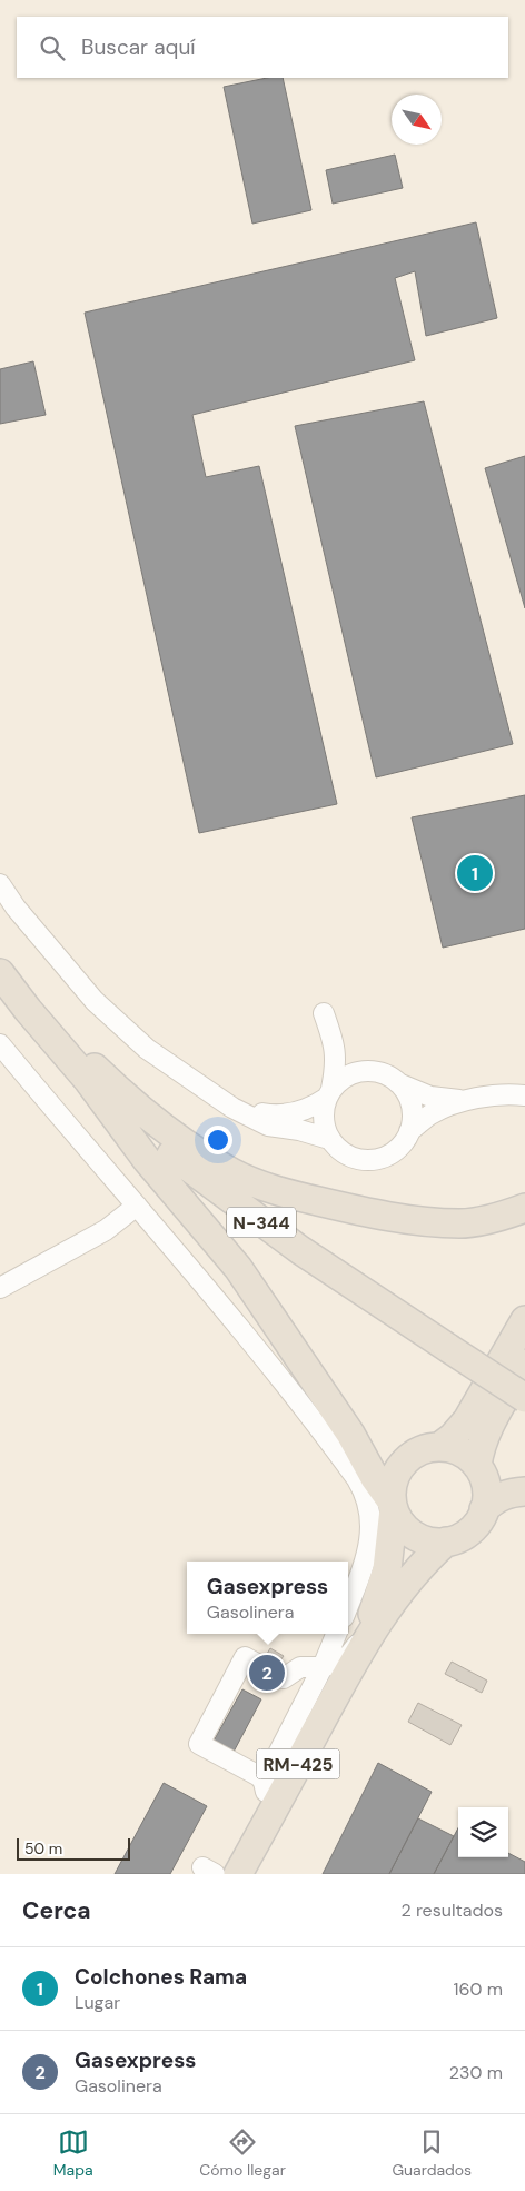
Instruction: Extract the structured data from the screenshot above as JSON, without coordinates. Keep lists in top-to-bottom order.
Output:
{
  "streets": {
    "highway": ["N-344", "RM-425"]
  },
  "scale_bar": "50 m",
  "north": "bottom right",
  "page": {
    "search": "Buscar aquí",
    "pins": ["1", "2"],
    "popup": ["Gasexpress", "Gasolinera"],
    "scale": "50 m",
    "heading": ["Cerca", "2 resultados"],
    "list": [
      {
        "mark": "1",
        "name": "Colchones Rama",
        "note": "Lugar",
        "value": "160 m"
      },
      {
        "mark": "2",
        "name": "Gasexpress",
        "note": "Gasolinera",
        "value": "230 m"
      }
    ],
    "nav": ["Mapa", "Cómo llegar", "Guardados"]
  }
}
